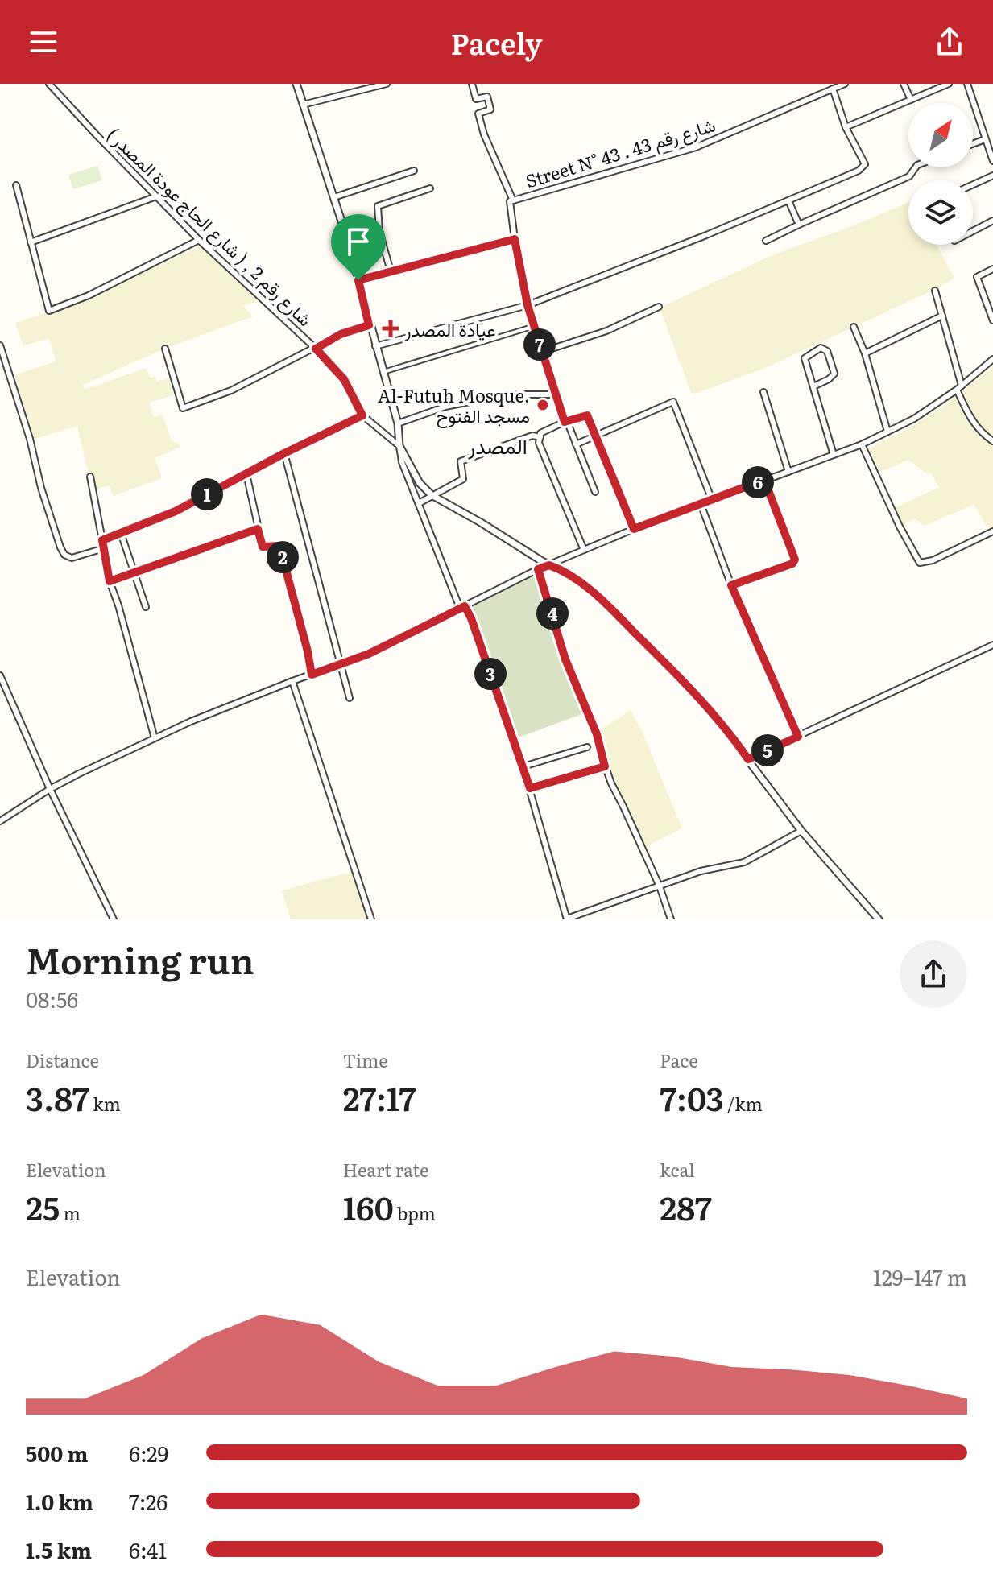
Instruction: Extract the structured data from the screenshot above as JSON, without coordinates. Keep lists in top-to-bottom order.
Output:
{
  "streets": {
    "street": ["Street N° 43 . شارع رقم 43", "شارع رقم 2 , ( شارع الحاج عودة المصدر )"]
  },
  "districts": ["المصدر"],
  "places": {
    "health": ["عيادة المصدر"],
    "other": ["Al-Futuh Mosque. مسجد الفتوح"]
  },
  "north": "top right",
  "page": {
    "header": "Pacely",
    "pins": [
      "7",
      "6",
      "1",
      "2",
      "4",
      "3",
      "5"
    ],
    "heading": ["Morning run", "08:56"],
    "stats": [
      ["Distance", "3.87 km"],
      ["Time", "27:17"],
      ["Pace", "7:03 /km"],
      ["Elevation", "25 m"],
      ["Heart rate", "160 bpm"],
      ["kcal", "287"]
    ],
    "chart": ["Elevation", "129–147 m"],
    "list": [
      {
        "name": "500 m",
        "note": "6:29"
      },
      {
        "name": "1.0 km",
        "note": "7:26"
      },
      {
        "name": "1.5 km",
        "note": "6:41"
      }
    ]
  }
}
